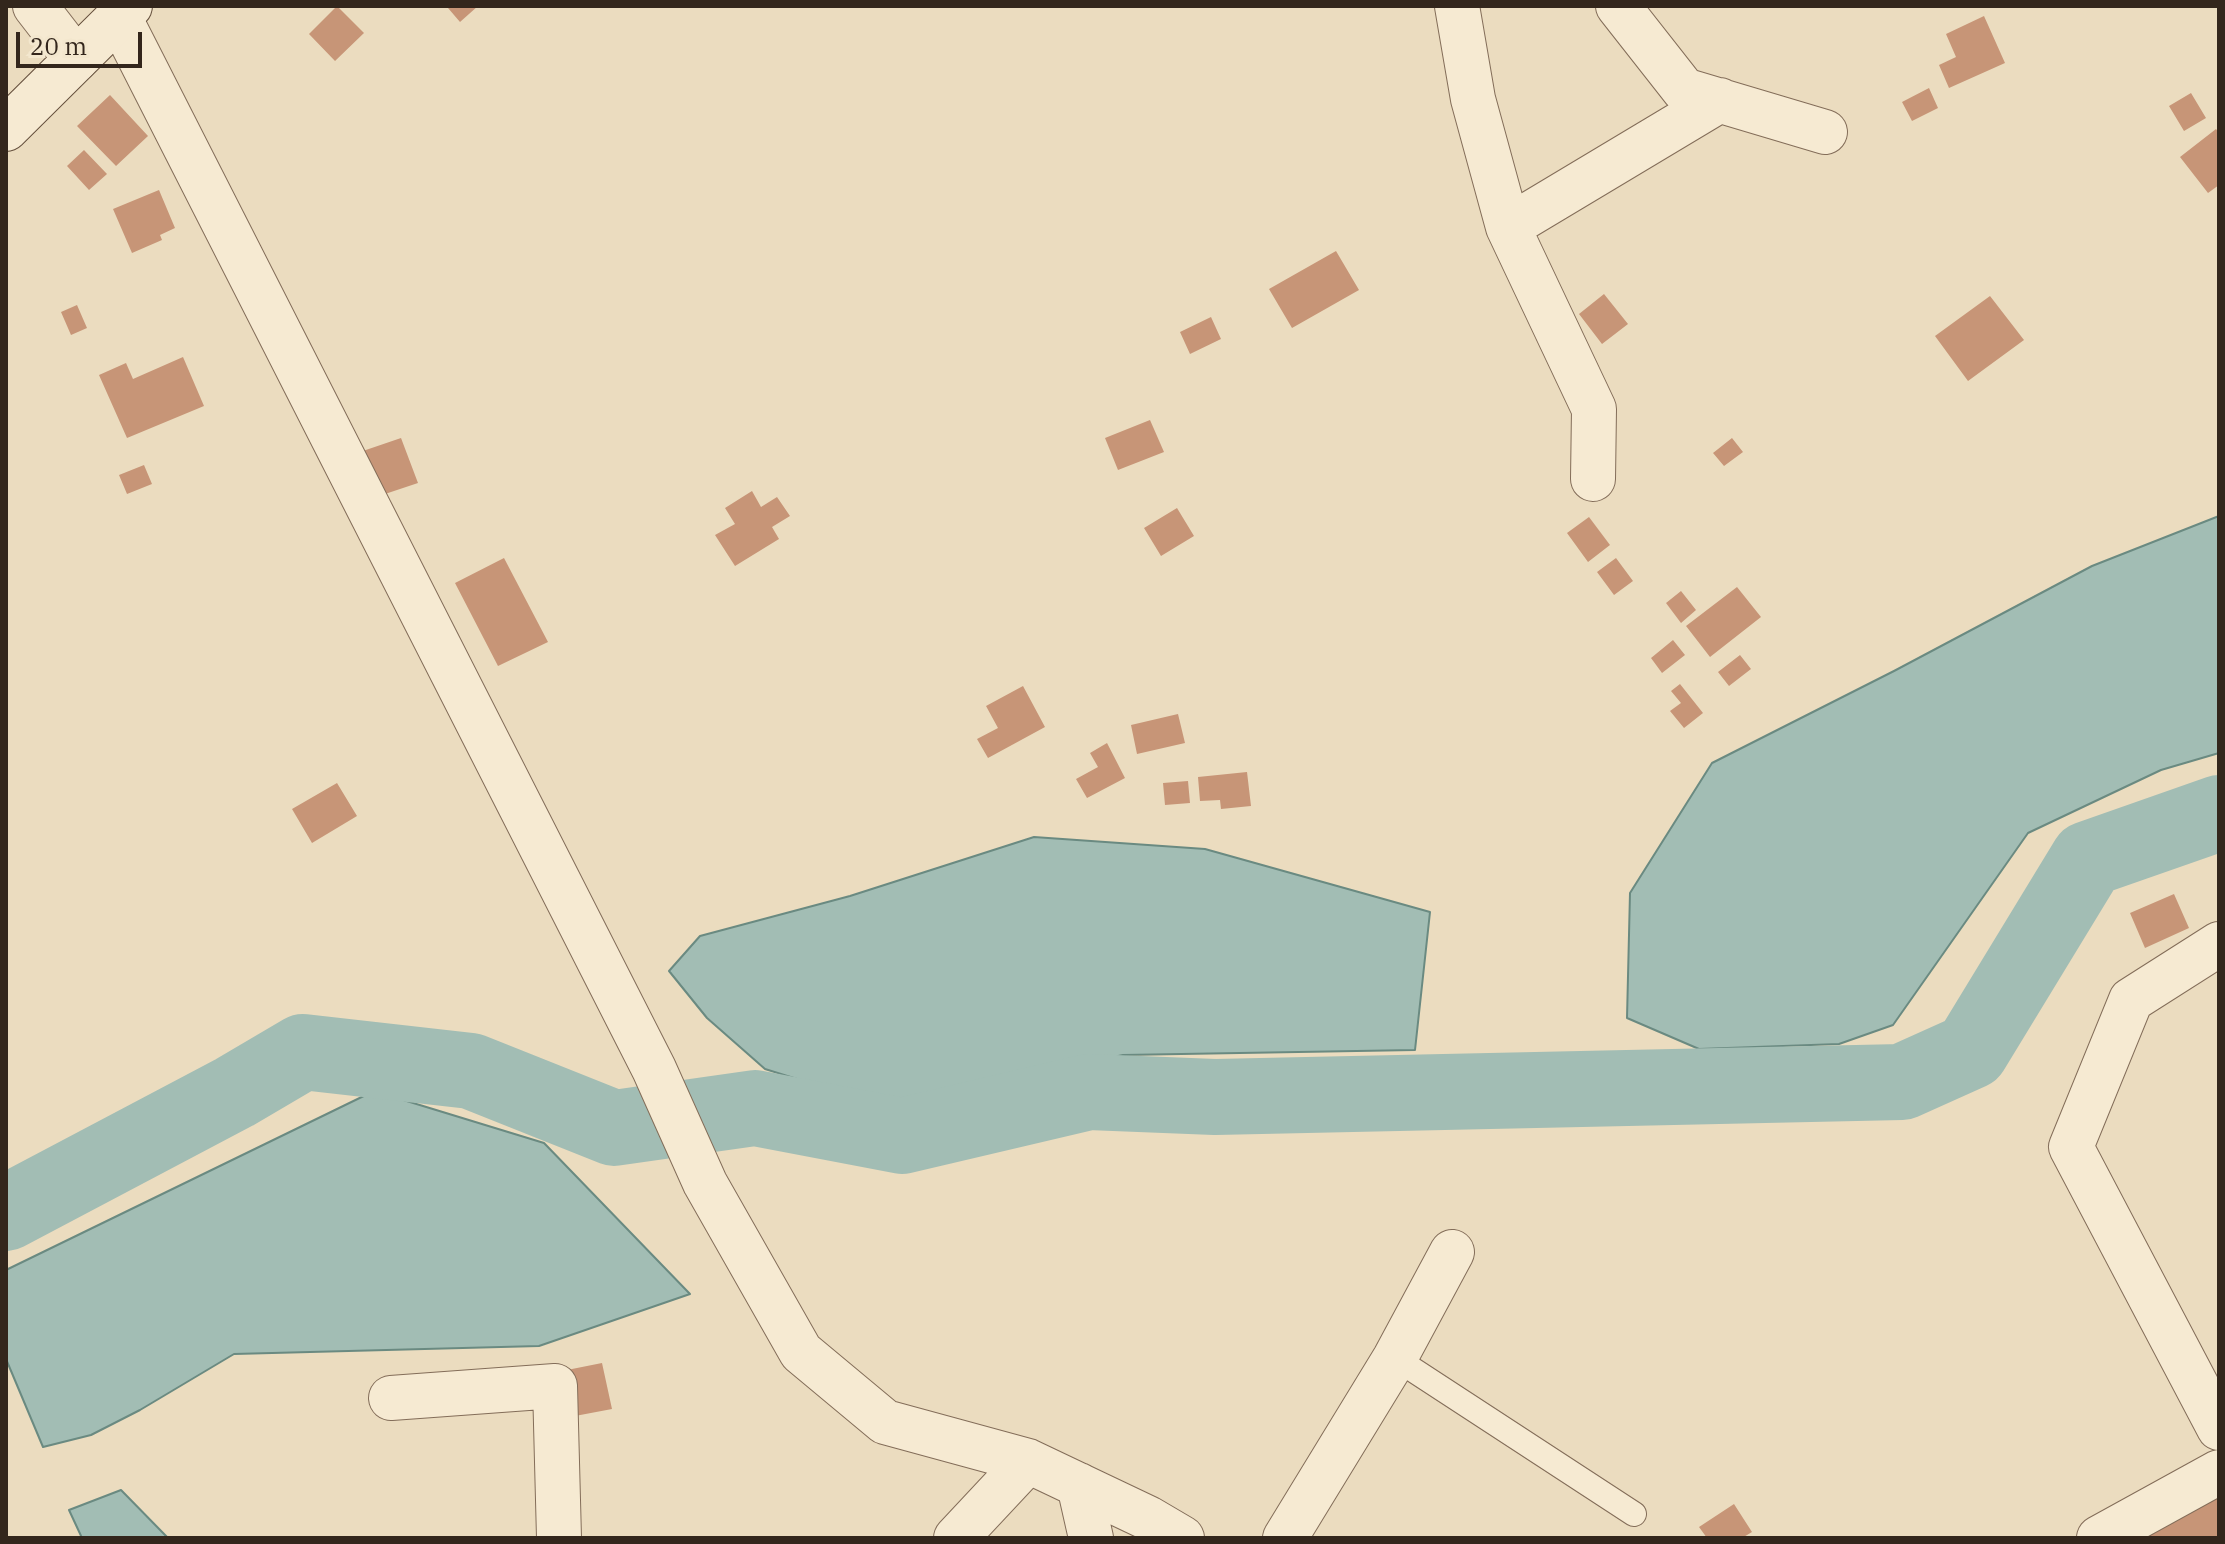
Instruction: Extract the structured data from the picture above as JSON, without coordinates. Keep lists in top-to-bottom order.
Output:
{
  "scale_bar": "20 m"
}
